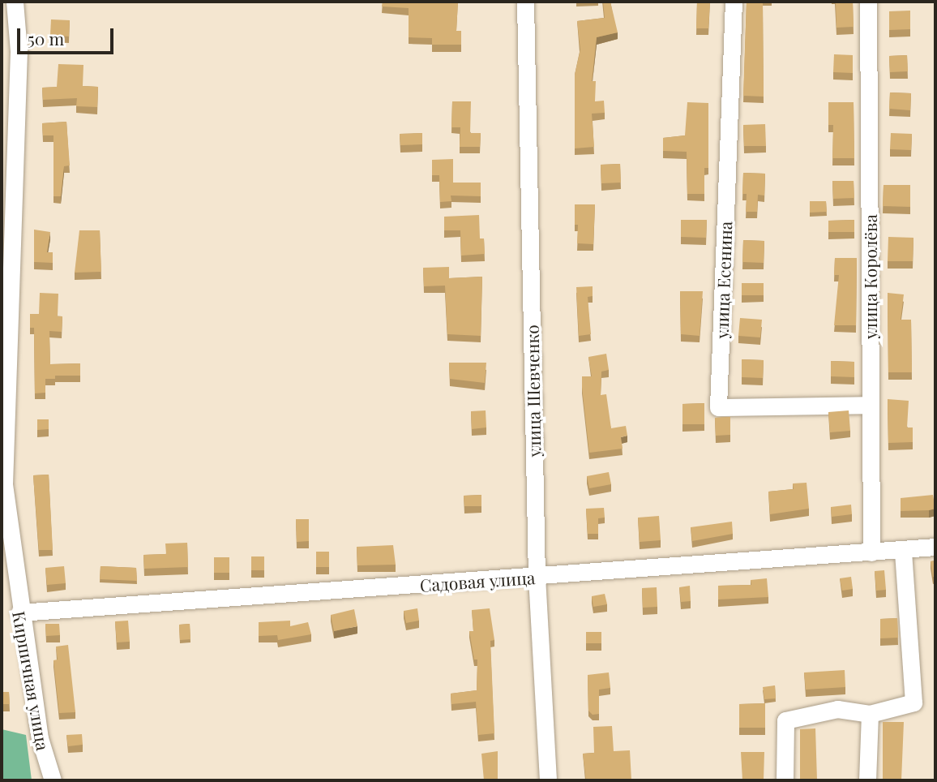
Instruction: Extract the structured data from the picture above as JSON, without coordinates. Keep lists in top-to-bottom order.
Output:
{
  "streets": {
    "street": [
      "улица Королёва",
      "улица Есенина",
      "улица Шевченко",
      "Садовая улица",
      "Кирпичная улица"
    ]
  },
  "crossings": [
    ["улица Королёва", "улица Есенина"],
    ["улица Королёва", "Садовая улица"],
    ["улица Шевченко", "Садовая улица"],
    ["Садовая улица", "Кирпичная улица"]
  ],
  "scale_bar": "50 m"
}
